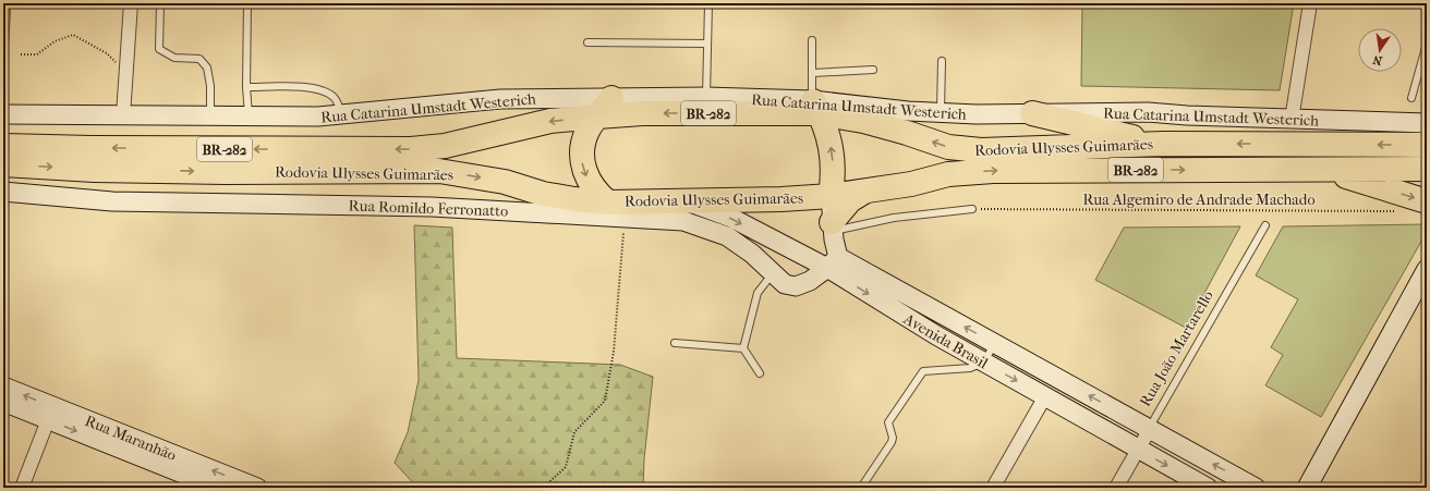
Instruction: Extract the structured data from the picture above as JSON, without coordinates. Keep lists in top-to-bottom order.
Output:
{
  "streets": {
    "highway": ["BR-282", "Rodovia Ulysses Guimarães"],
    "street": [
      "Rua Catarina Umstadt Westerich",
      "Rua Romildo Ferronatto",
      "Avenida Brasil",
      "Rua João Martarello",
      "Rua Maranhão"
    ],
    "path": ["Rua Algemiro de Andrade Machado"]
  },
  "crossings": [
    ["Rua Catarina Umstadt Westerich", "Rodovia Ulysses Guimarães"],
    ["Rodovia Ulysses Guimarães", "Avenida Brasil"],
    ["Rua Romildo Ferronatto", "Avenida Brasil"],
    ["Avenida Brasil", "Rua João Martarello"]
  ],
  "north": "bottom"
}
